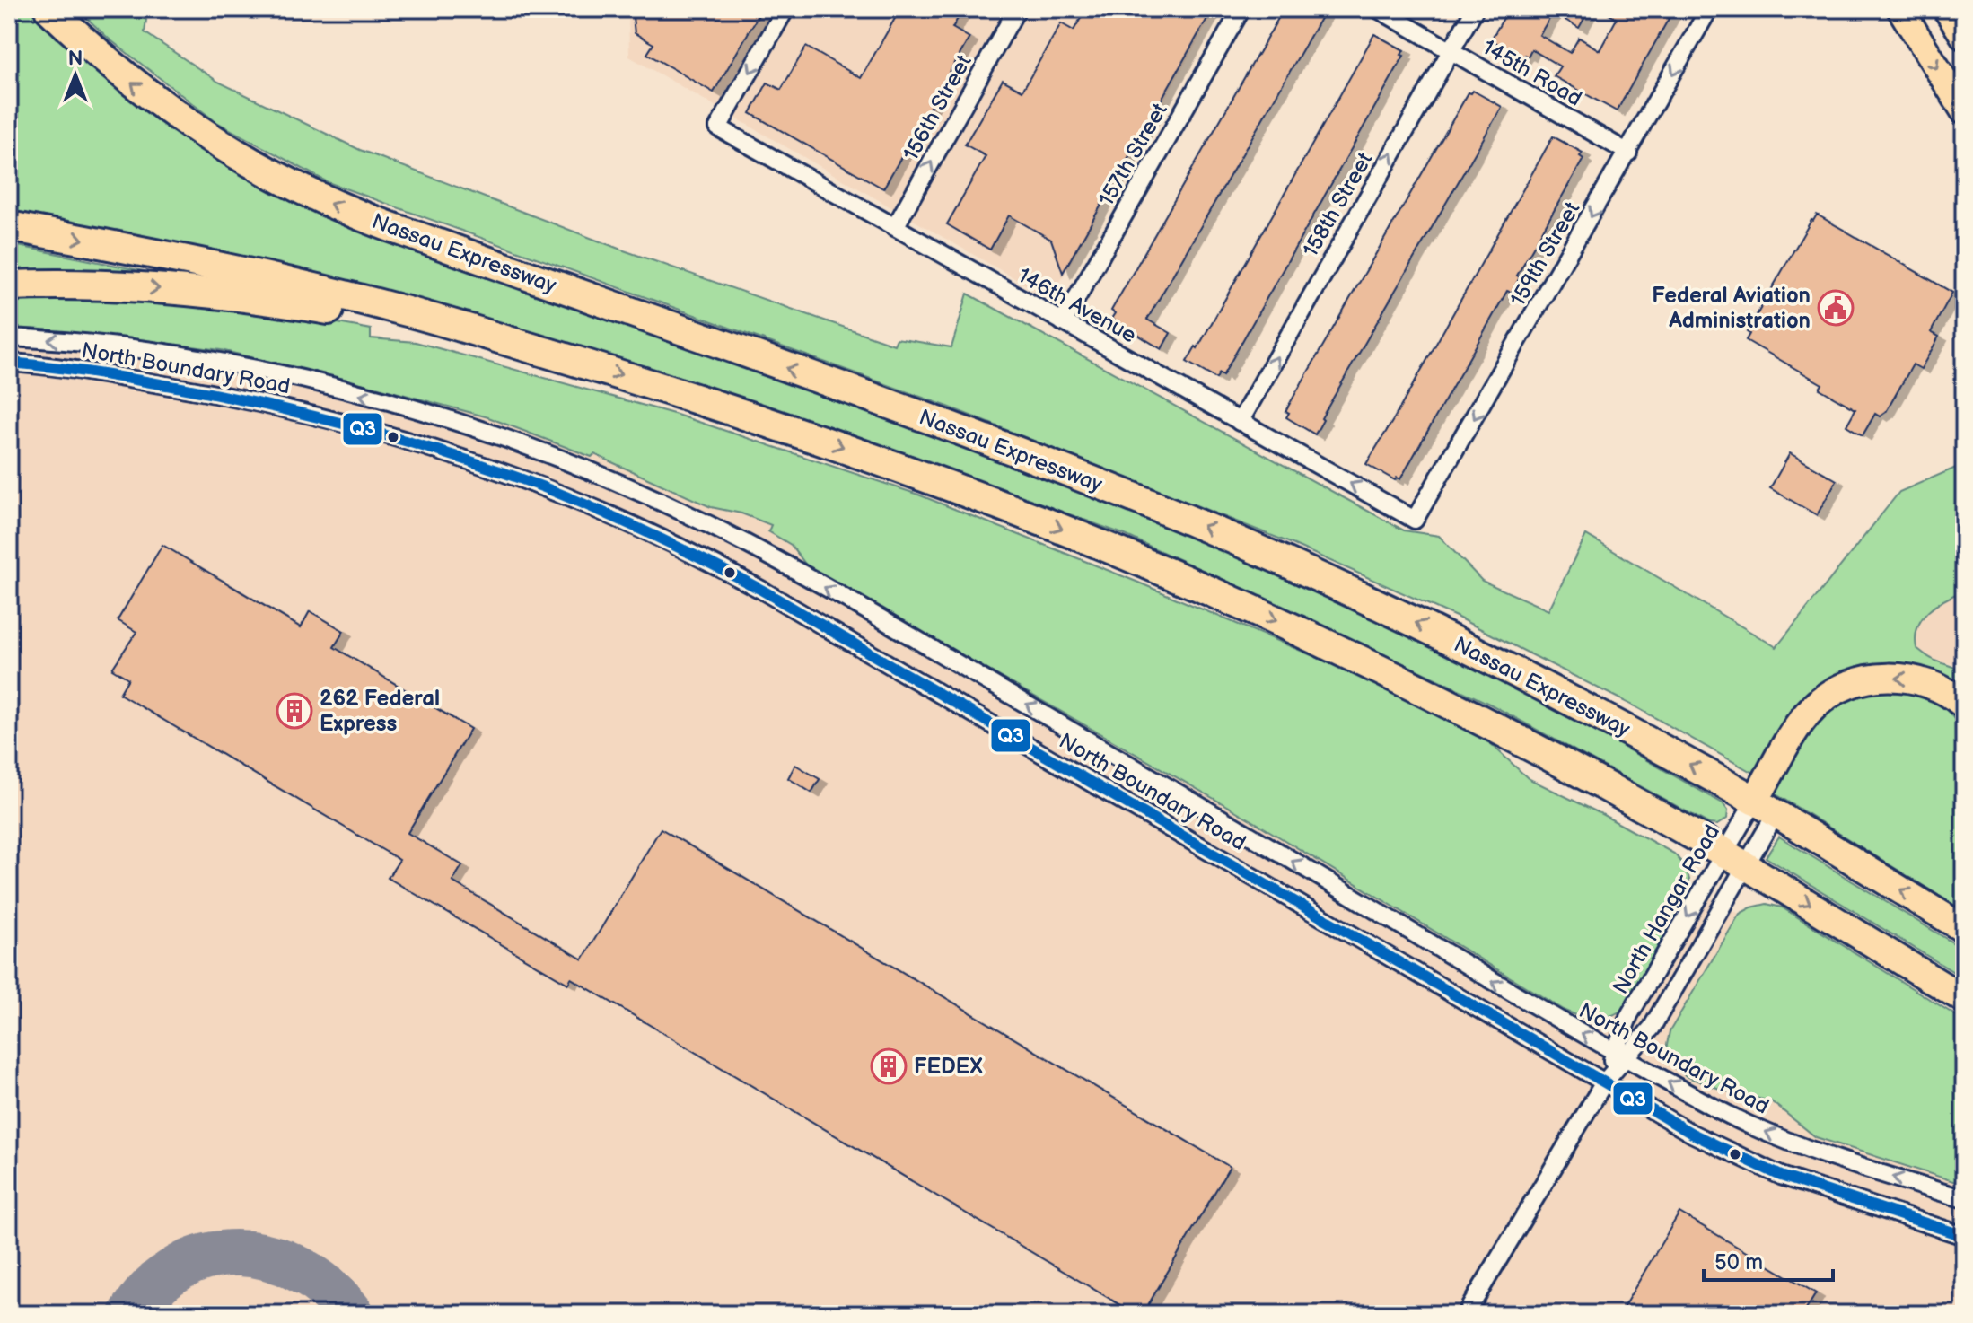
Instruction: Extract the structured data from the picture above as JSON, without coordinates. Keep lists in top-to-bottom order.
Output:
{
  "streets": {
    "highway": ["Nassau Expressway"],
    "street": [
      "145th Road",
      "156th Street",
      "157th Street",
      "158th Street",
      "159th Street",
      "146th Avenue",
      "North Boundary Road",
      "North Hangar Road"
    ]
  },
  "crossings": [
    ["145th Road", "158th Street"],
    ["145th Road", "159th Street"],
    ["156th Street", "146th Avenue"],
    ["157th Street", "146th Avenue"],
    ["158th Street", "146th Avenue"],
    ["Nassau Expressway", "North Hangar Road"],
    ["159th Street", "146th Avenue"],
    ["North Boundary Road", "North Hangar Road"]
  ],
  "one_way": ["156th Street", "158th Street", "159th Street"],
  "places": {
    "public building": ["Federal Aviation Administration"],
    "building": ["262 Federal Express", "FEDEX"]
  },
  "lines": ["transit line Q3"],
  "scale_bar": "50 m",
  "north": "top"
}
